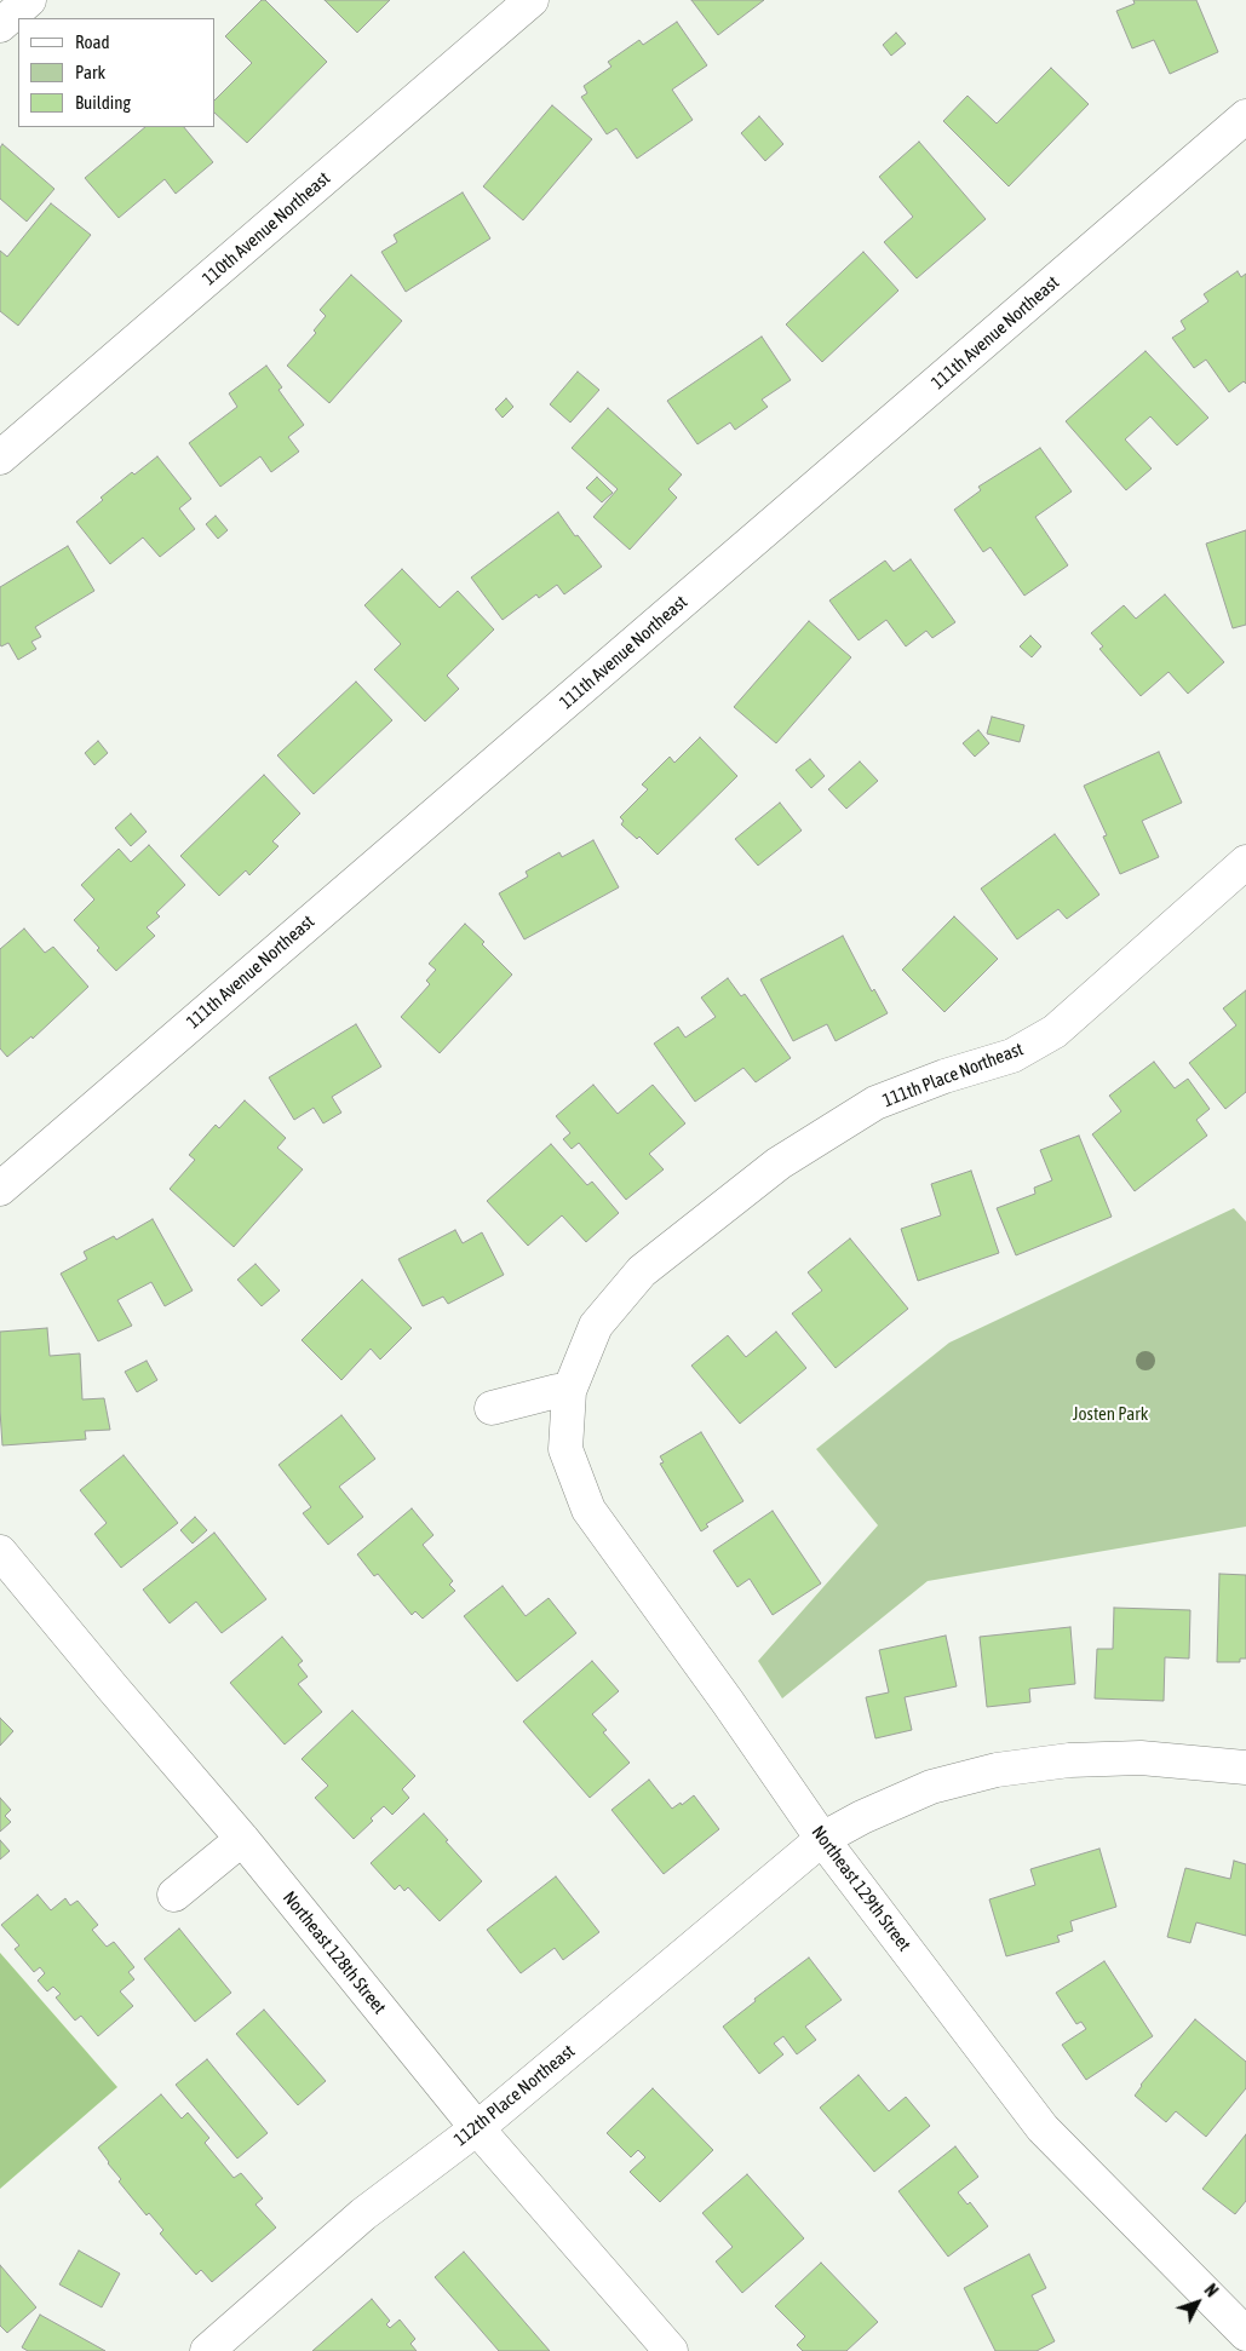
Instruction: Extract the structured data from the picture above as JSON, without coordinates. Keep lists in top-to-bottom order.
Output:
{
  "streets": {
    "street": [
      "110th Avenue Northeast",
      "111th Avenue Northeast",
      "111th Place Northeast",
      "Northeast 129th Street",
      "Northeast 128th Street",
      "112th Place Northeast"
    ]
  },
  "crossings": [
    ["111th Place Northeast", "Northeast 129th Street"],
    ["Northeast 129th Street", "112th Place Northeast"],
    ["Northeast 128th Street", "112th Place Northeast"]
  ],
  "parks": ["Josten Park"],
  "legend": ["Road", "Park", "Building"],
  "north": "top right"
}
